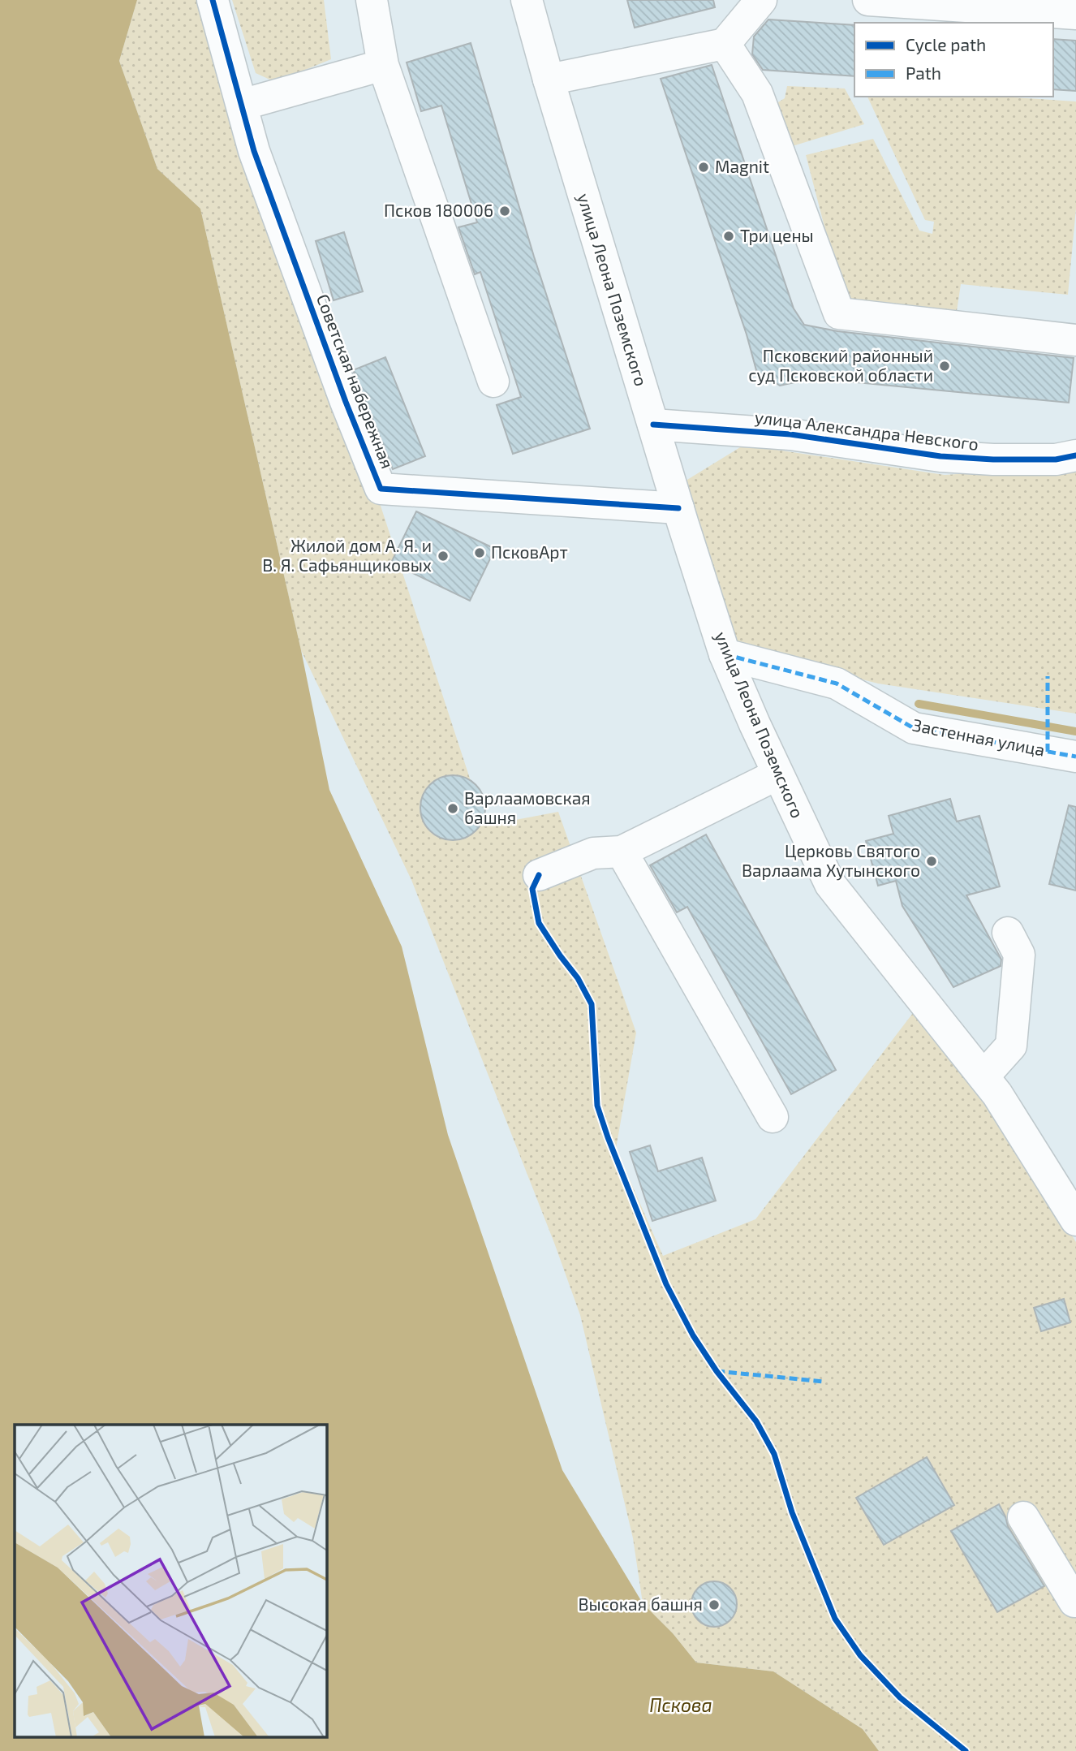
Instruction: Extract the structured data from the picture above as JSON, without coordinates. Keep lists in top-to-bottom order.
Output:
{
  "streets": {
    "street": [
      "улица Леона Поземского",
      "Советская набережная",
      "улица Александра Невского",
      "Застенная улица"
    ]
  },
  "crossings": [
    ["улица Леона Поземского", "Советская набережная"],
    ["улица Леона Поземского", "улица Александра Невского"],
    ["улица Леона Поземского", "Застенная улица"]
  ],
  "water": ["Пскова"],
  "places": [
    "Magnit",
    "Псков 180006",
    "Три цены",
    "Псковский районный суд Псковской области",
    "ПсковАрт",
    "Жилой дом А. Я. и В. Я. Сафьянщиковых",
    "Варлаамовская башня",
    "Церковь Святого Варлаама Хутынского",
    "Высокая башня"
  ],
  "legend": ["Cycle path", "Path"]
}
